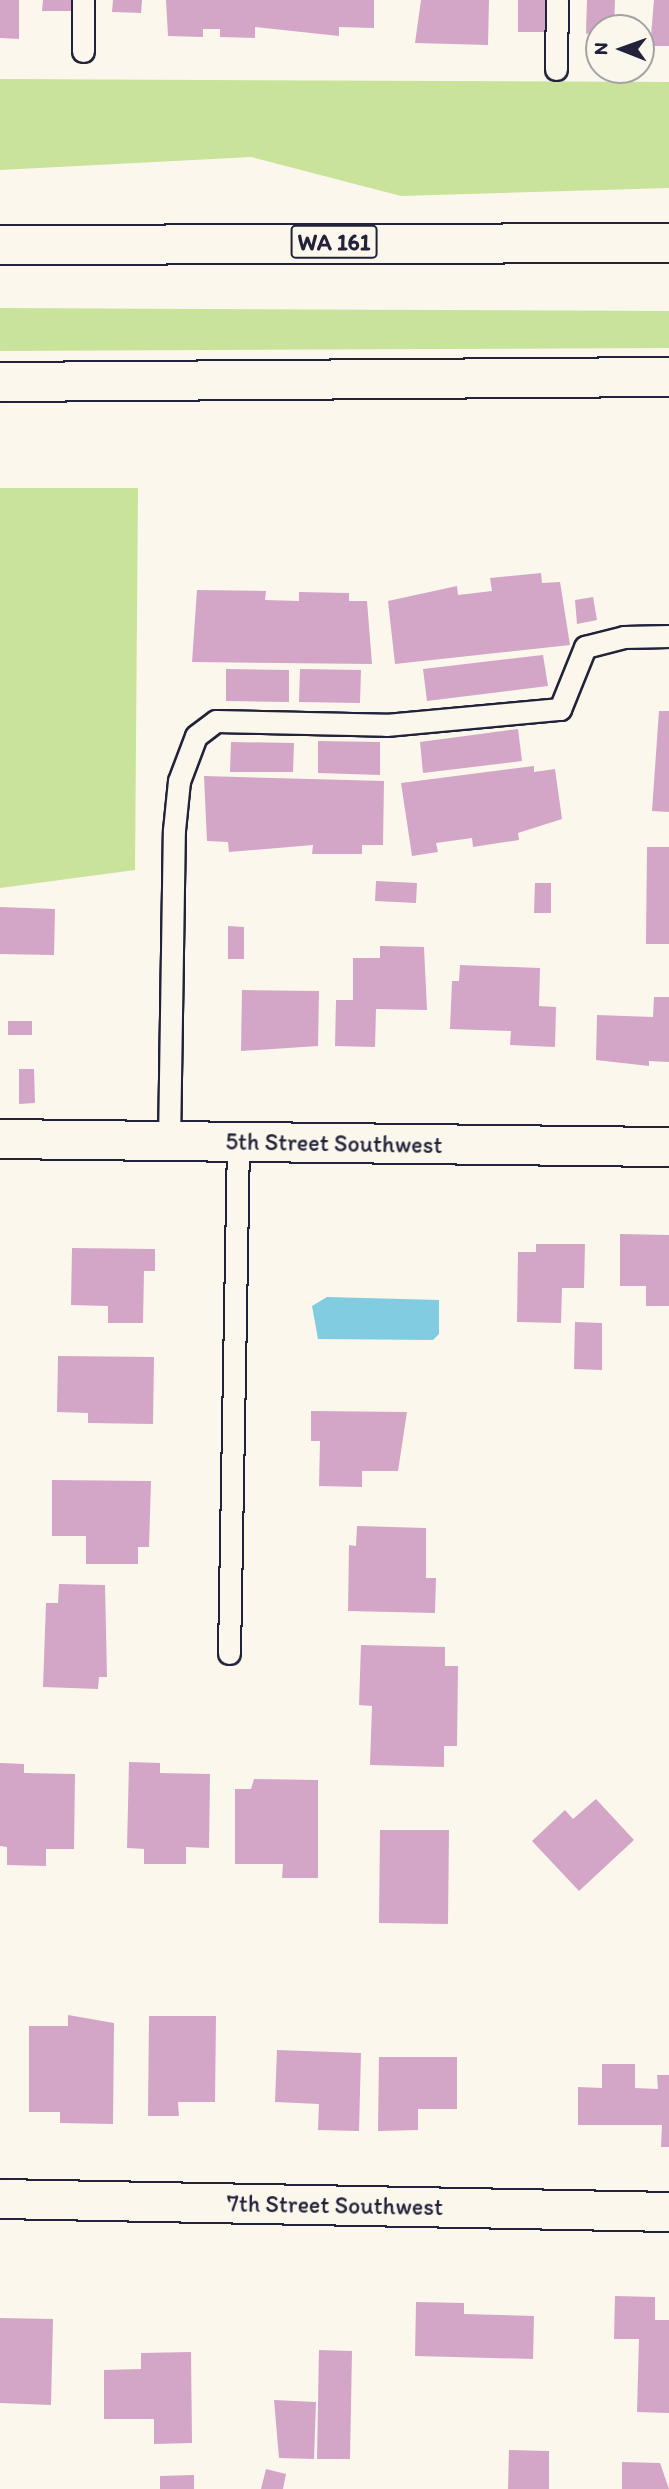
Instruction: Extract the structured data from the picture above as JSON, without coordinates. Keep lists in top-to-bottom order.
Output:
{
  "streets": {
    "main road": ["WA 161", "5th Street Southwest", "7th Street Southwest"]
  },
  "north": "left"
}
